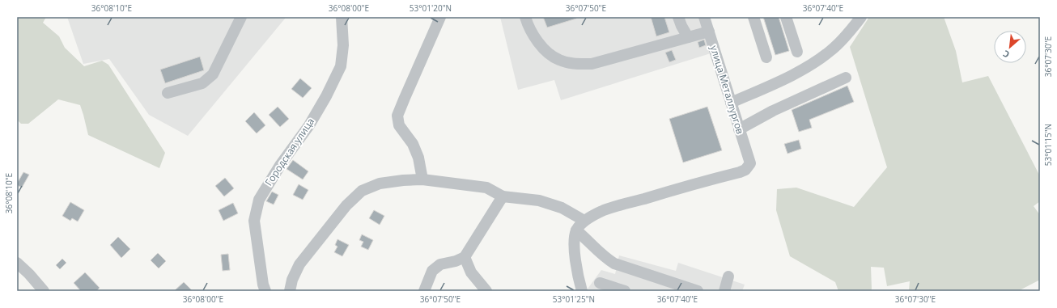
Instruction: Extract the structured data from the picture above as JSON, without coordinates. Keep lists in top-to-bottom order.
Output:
{
  "streets": {
    "street": ["улица Металлургов", "Городская улица"]
  },
  "north": "bottom left",
  "coordinates": [
    "36°08'10\"E",
    "36°08'00\"E",
    "53°01'20\"N",
    "36°07'50\"E",
    "36°07'40\"E",
    "36°07'30\"E",
    "53°01'15\"N",
    "53°01'25\"N"
  ]
}
